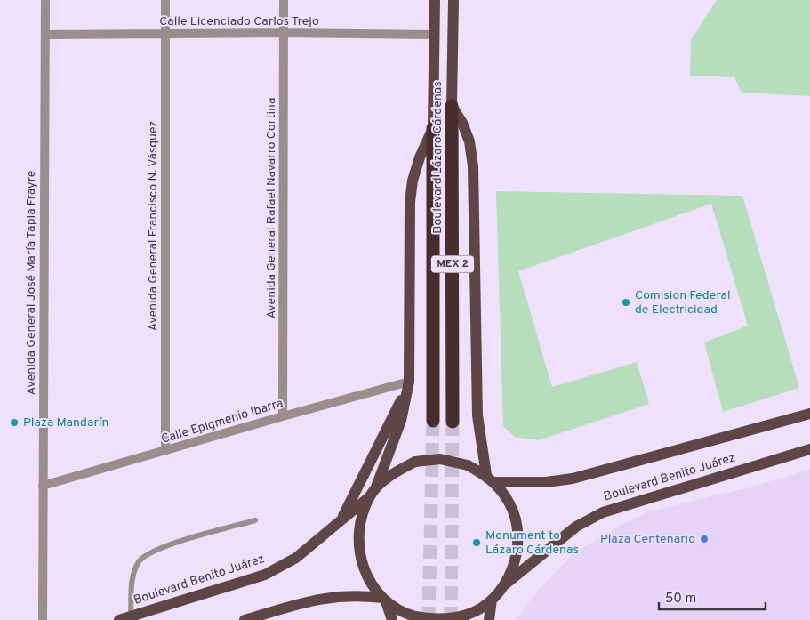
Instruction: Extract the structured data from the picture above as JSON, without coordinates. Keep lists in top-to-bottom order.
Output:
{
  "streets": {
    "highway": ["Boulevard Lázaro Cárdenas", "MEX 2"],
    "main road": ["Boulevard Benito Juárez"],
    "street": [
      "Calle Licenciado Carlos Trejo",
      "Avenida General Rafael Navarro Cortina",
      "Avenida General Francisco N. Vásquez",
      "Avenida General José María Tapia Frayre",
      "Calle Epigmenio Ibarra"
    ]
  },
  "crossings": [
    ["Calle Licenciado Carlos Trejo", "Boulevard Lázaro Cárdenas"],
    ["Calle Licenciado Carlos Trejo", "Avenida General Rafael Navarro Cortina"],
    ["Calle Licenciado Carlos Trejo", "Avenida General Francisco N. Vásquez"],
    ["Calle Licenciado Carlos Trejo", "Avenida General José María Tapia Frayre"],
    ["Avenida General Rafael Navarro Cortina", "Calle Epigmenio Ibarra"],
    ["Avenida General Francisco N. Vásquez", "Calle Epigmenio Ibarra"],
    ["Avenida General José María Tapia Frayre", "Calle Epigmenio Ibarra"]
  ],
  "places": [
    "Comision Federal de Electricidad",
    "Plaza Mandarín",
    "Plaza Centenario",
    "Monument to Lázaro Cárdenas"
  ],
  "scale_bar": "50 m"
}
